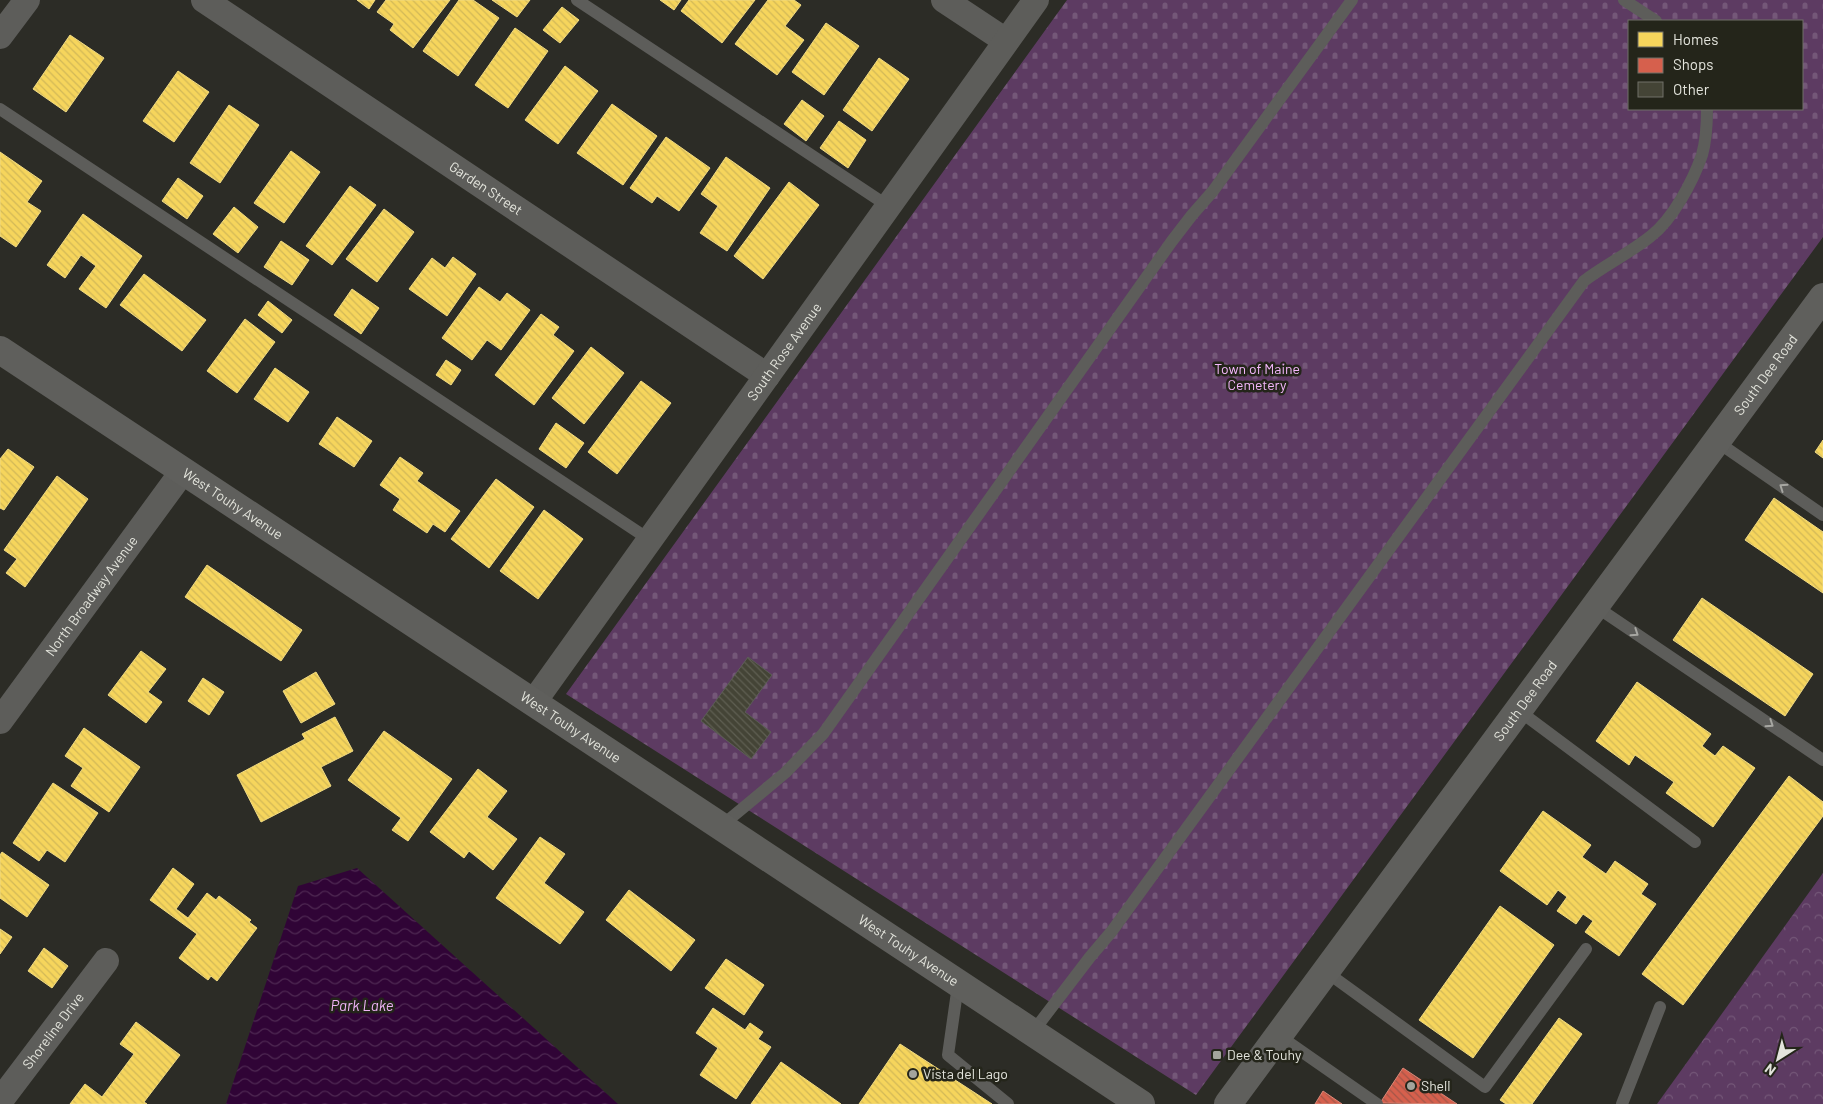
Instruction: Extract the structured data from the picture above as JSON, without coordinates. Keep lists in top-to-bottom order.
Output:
{
  "streets": {
    "main road": ["South Dee Road", "West Touhy Avenue"],
    "street": [
      "Garden Street",
      "South Rose Avenue",
      "North Broadway Avenue",
      "Shoreline Drive"
    ]
  },
  "crossings": [
    ["Garden Street", "South Rose Avenue"],
    ["South Rose Avenue", "West Touhy Avenue"],
    ["West Touhy Avenue", "North Broadway Avenue"]
  ],
  "water": ["Park Lake"],
  "parks": ["Town of Maine Cemetery"],
  "places": {
    "transit": ["Dee & Touhy"],
    "other": ["Vista del Lago", "Shell"]
  },
  "legend": ["Homes", "Shops", "Other"],
  "north": "bottom left"
}
